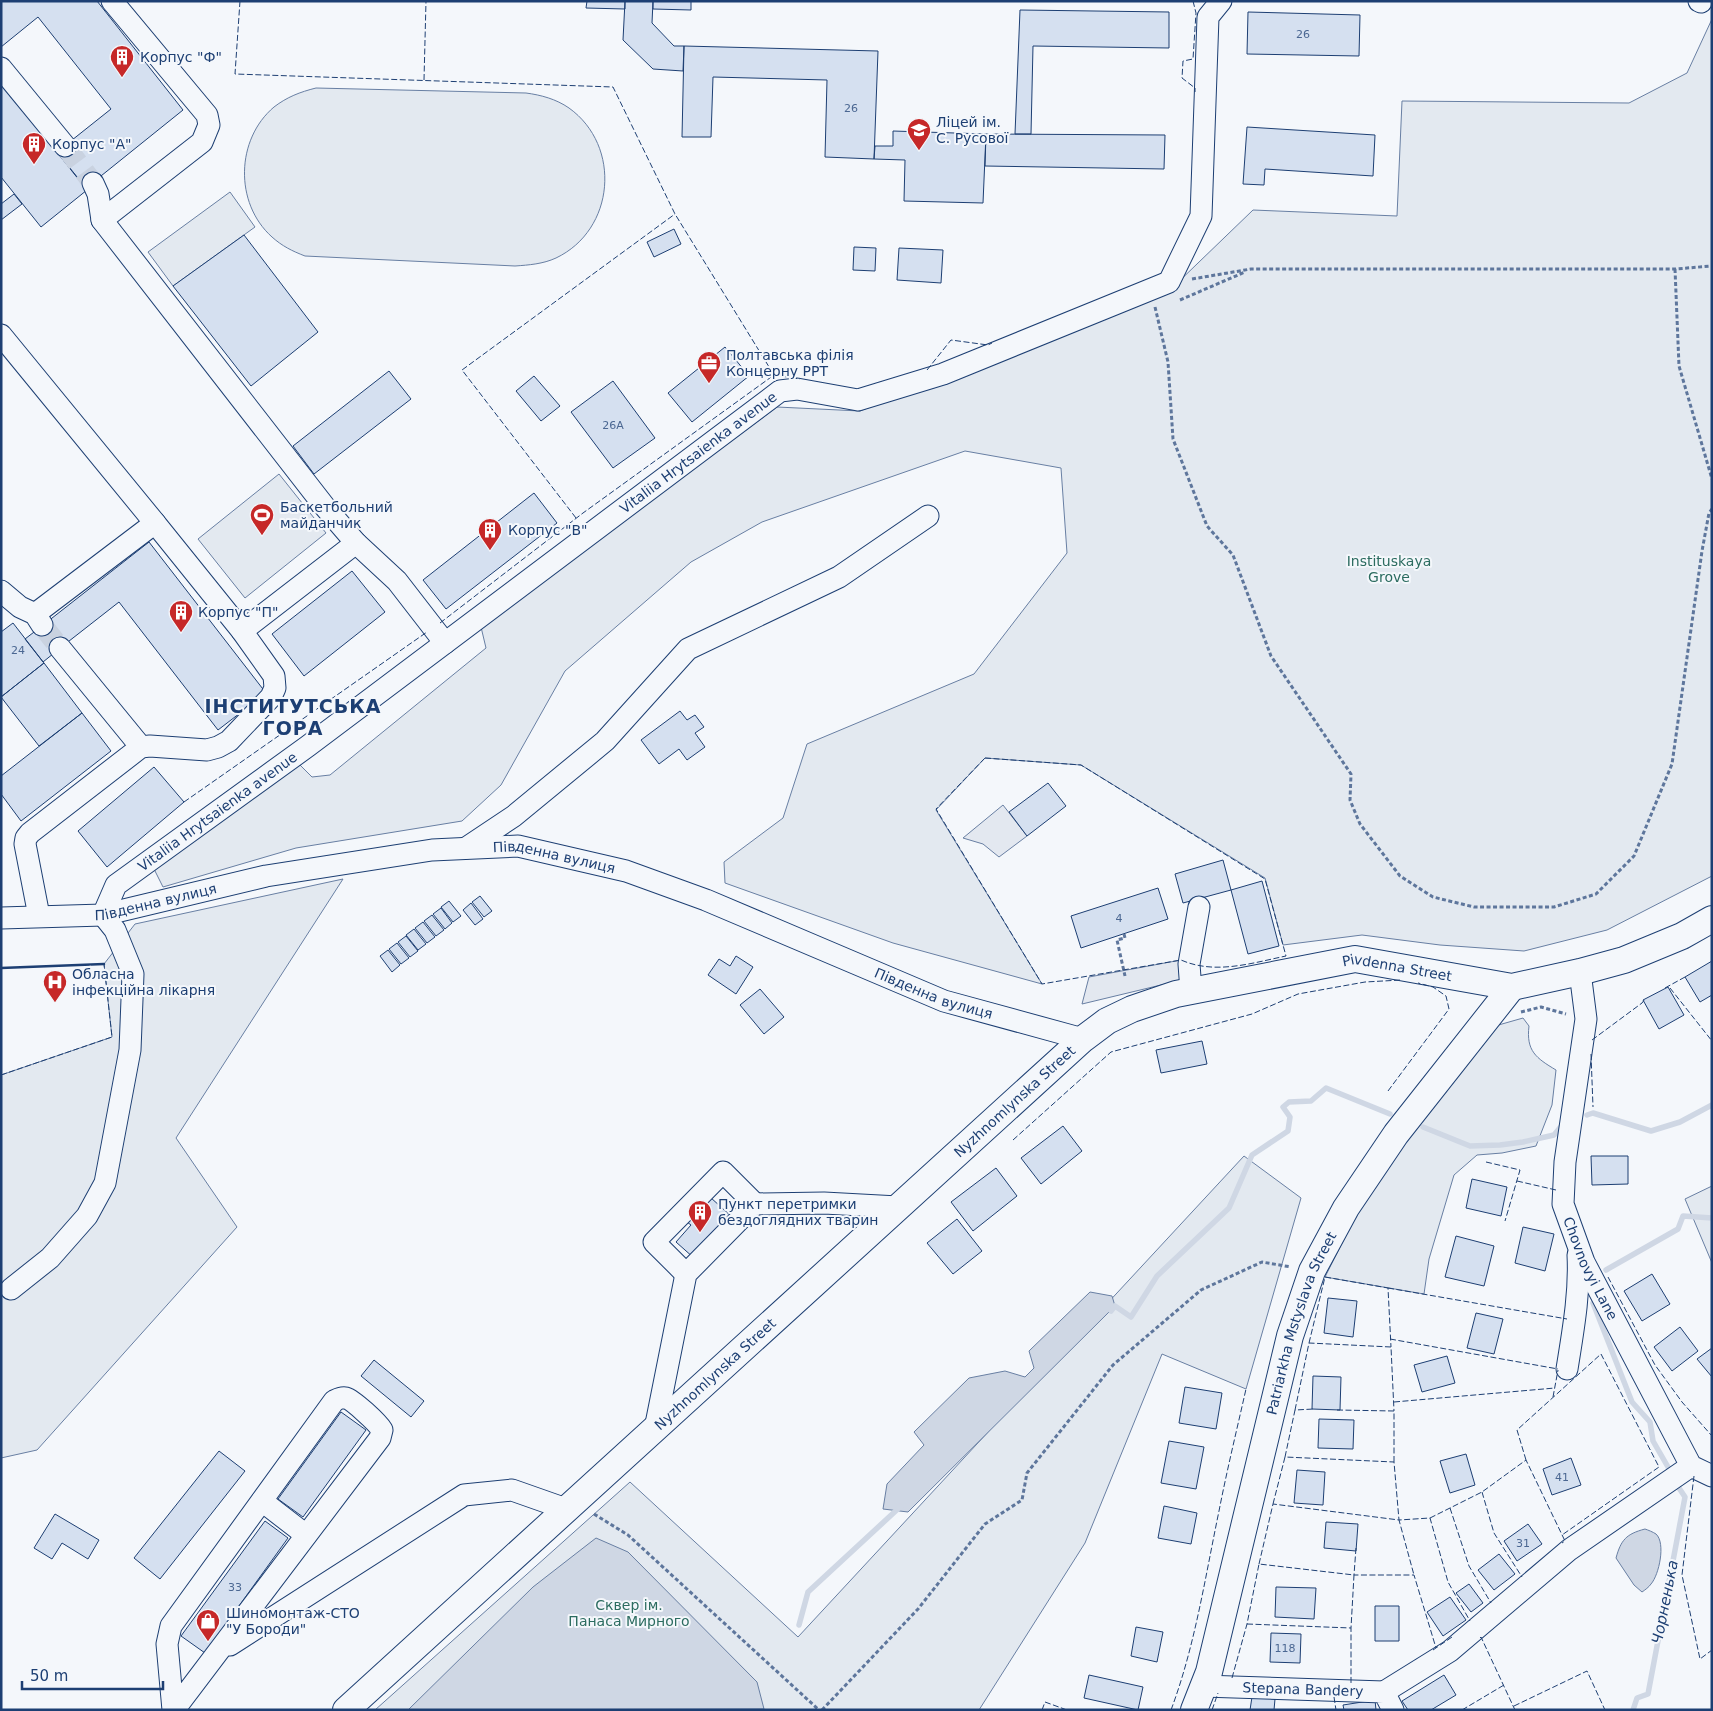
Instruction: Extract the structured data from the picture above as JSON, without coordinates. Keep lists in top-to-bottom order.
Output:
{
  "streets": {
    "main road": ["Pivdenna Street", "Nyzhnomlynska Street", "Patriarkha Mstyslava Street"],
    "street": [
      "Vitaliia Hrytsaienka avenue",
      "Південна вулиця",
      "Chovnovyi Lane",
      "Stepana Bandery"
    ]
  },
  "crossings": [
    ["Vitaliia Hrytsaienka avenue", "Південна вулиця"],
    ["Південна вулиця", "Pivdenna Street"],
    ["Південна вулиця", "Nyzhnomlynska Street"],
    ["Pivdenna Street", "Nyzhnomlynska Street"],
    ["Pivdenna Street", "Chovnovyi Lane"],
    ["Pivdenna Street", "Patriarkha Mstyslava Street"],
    ["Patriarkha Mstyslava Street", "Stepana Bandery"]
  ],
  "districts": ["ІНСТИТУТСЬКА ГОРА"],
  "water": ["Чорненька"],
  "parks": ["Іnstituskaya Grove", "Сквер ім. Панаса Мирного"],
  "places": {
    "building": [
      "Корпус \"Ф\"",
      "Корпус \"А\"",
      "Корпус \"В\"",
      "Корпус \"П\"",
      "Пункт перетримки бездоглядних тварин"
    ],
    "school or university": ["Ліцей ім. С. Русової"],
    "office": ["Полтавська філія Концерну РРТ"],
    "sports": ["Баскетбольний майданчик"],
    "hospital": ["Обласна інфекційна лікарня"],
    "shop": ["Шиномонтаж-СТО \"У Бороди\""]
  },
  "house_numbers": [
    "26",
    "26",
    "26А",
    "24",
    "4",
    "41",
    "31",
    "33",
    "118"
  ],
  "scale_bar": "50 m"
}
